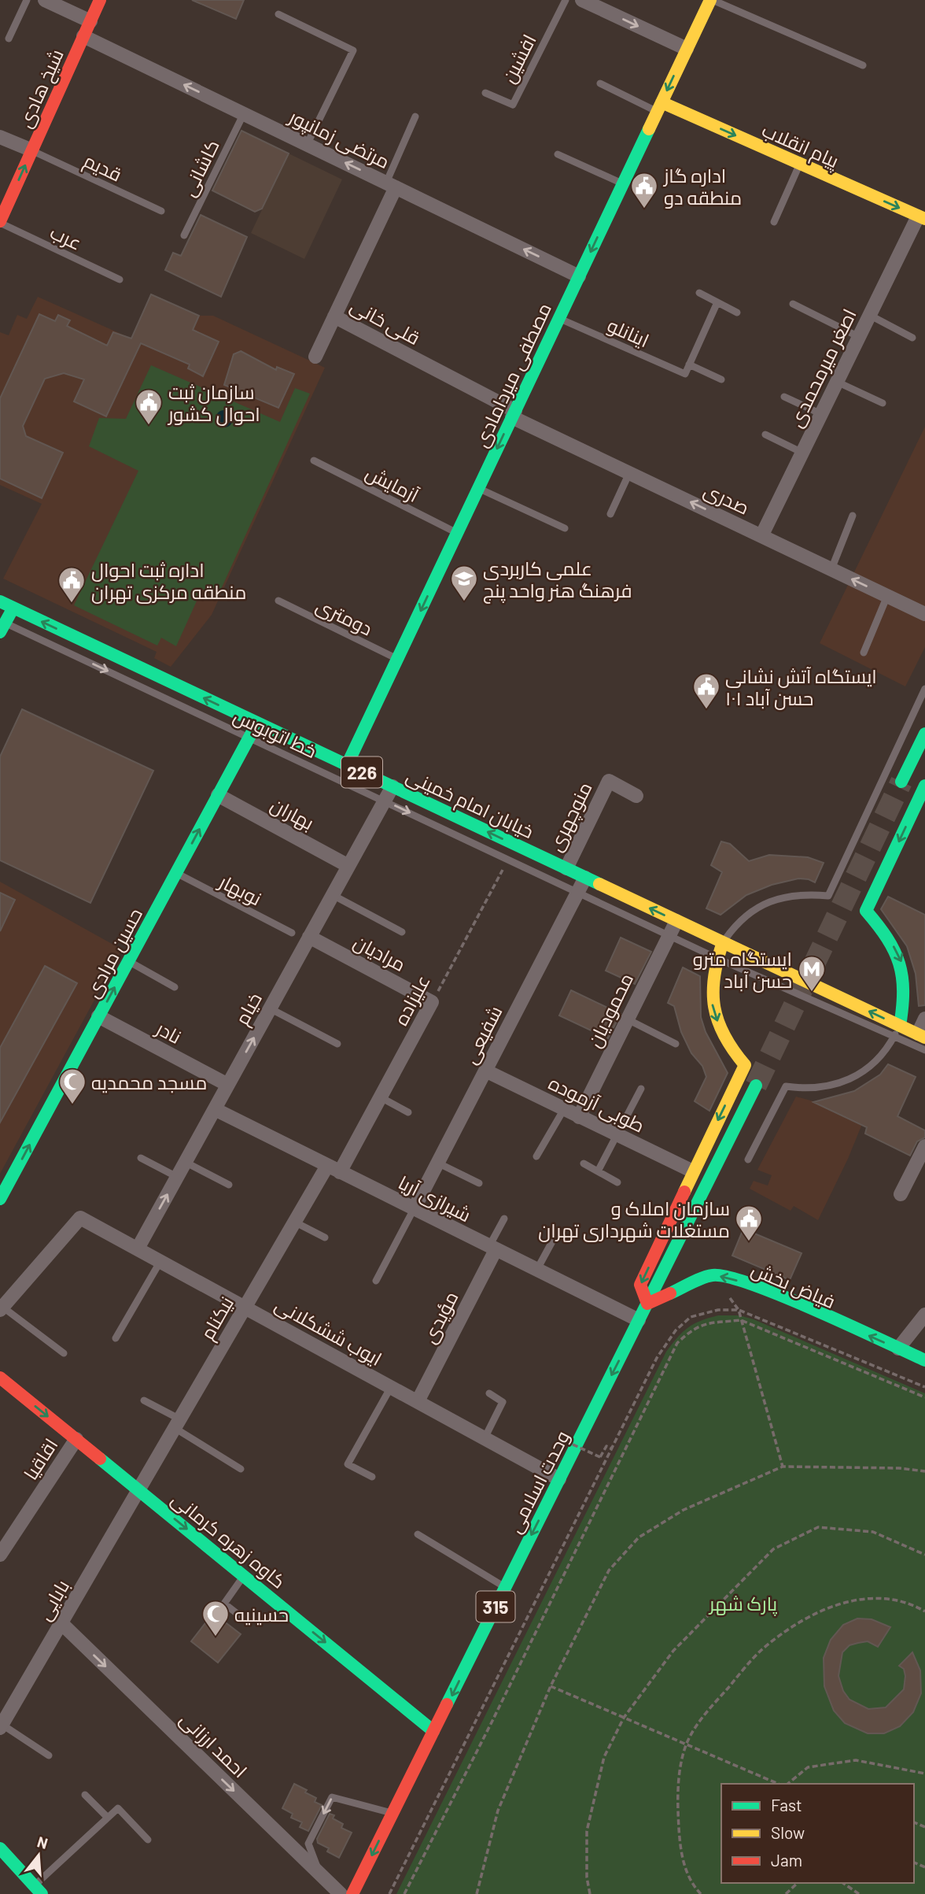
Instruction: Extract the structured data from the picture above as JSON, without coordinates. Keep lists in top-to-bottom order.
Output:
{
  "streets": {
    "main road": [
      "شیخ هادی",
      "پیام انقلاب",
      "مصطفی میردامادی",
      "226",
      "خیابان امام خمینی",
      "حسین مرادی",
      "فیاض بخش",
      "وحدت اسلامی",
      "کاوه زهره کرمانی",
      "315"
    ],
    "street": [
      "مرتضی زمانپور",
      "قلی خانی",
      "اصغر میرمحمدی",
      "صدری",
      "بهاران",
      "منوچهری",
      "مرادیان",
      "علیزاده",
      "خیام",
      "محمودیان",
      "نادر",
      "شفیعی",
      "طوبی آزموده",
      "شیرازی آریا",
      "مؤیدی",
      "نیکنام",
      "ایوب ششکلانی",
      "اقاقیا",
      "بابایی",
      "احمد ارزانی"
    ],
    "lane": [
      "افشین",
      "قدیم",
      "کاشانی",
      "عرب",
      "اینانلو",
      "آزمایش",
      "دومتری",
      "خط اتوبوس",
      "نوبهار"
    ]
  },
  "crossings": [
    ["شیخ هادی", "مرتضی زمانپور"],
    ["شیخ هادی", "قدیم"],
    ["شیخ هادی", "عرب"],
    ["مرتضی زمانپور", "کاشانی"],
    ["مرتضی زمانپور", "قلی خانی"],
    ["مرتضی زمانپور", "مصطفی میردامادی"],
    ["پیام انقلاب", "اصغر میرمحمدی"],
    ["پیام انقلاب", "مصطفی میردامادی"],
    ["قلی خانی", "مصطفی میردامادی"],
    ["قلی خانی", "صدری"],
    ["اینانلو", "مصطفی میردامادی"],
    ["اصغر میرمحمدی", "صدری"],
    ["مصطفی میردامادی", "آزمایش"],
    ["مصطفی میردامادی", "صدری"],
    ["مصطفی میردامادی", "دومتری"],
    ["مصطفی میردامادی", "خیابان امام خمینی"],
    ["خط اتوبوس", "حسین مرادی"],
    ["خط اتوبوس", "علیزاده"],
    ["خط اتوبوس", "خیام"],
    ["خط اتوبوس", "محمودیان"],
    ["خط اتوبوس", "شفیعی"],
    ["خیابان امام خمینی", "منوچهری"],
    ["خیابان امام خمینی", "حسین مرادی"],
    ["خیابان امام خمینی", "خیام"],
    ["خیابان امام خمینی", "محمودیان"],
    ["خیابان امام خمینی", "شفیعی"],
    ["بهاران", "حسین مرادی"],
    ["بهاران", "خیام"],
    ["نوبهار", "حسین مرادی"],
    ["حسین مرادی", "نادر"],
    ["مرادیان", "علیزاده"],
    ["مرادیان", "خیام"],
    ["علیزاده", "شیرازی آریا"],
    ["علیزاده", "نیکنام"],
    ["خیام", "شیرازی آریا"],
    ["خیام", "ایوب ششکلانی"],
    ["محمودیان", "طوبی آزموده"],
    ["شفیعی", "طوبی آزموده"],
    ["شفیعی", "شیرازی آریا"],
    ["شیرازی آریا", "مؤیدی"],
    ["شیرازی آریا", "نیکنام"],
    ["شیرازی آریا", "وحدت اسلامی"],
    ["مؤیدی", "ایوب ششکلانی"],
    ["نیکنام", "ایوب ششکلانی"],
    ["نیکنام", "کاوه زهره کرمانی"],
    ["نیکنام", "بابایی"],
    ["ایوب ششکلانی", "وحدت اسلامی"],
    ["اقاقیا", "کاوه زهره کرمانی"],
    ["وحدت اسلامی", "کاوه زهره کرمانی"],
    ["کاوه زهره کرمانی", "بابایی"],
    ["بابایی", "احمد ارزانی"]
  ],
  "one_way": [
    "مرتضی زمانپور",
    "پیام انقلاب",
    "مصطفی میردامادی",
    "صدری",
    "خط اتوبوس",
    "خیابان امام خمینی",
    "حسین مرادی",
    "خیام",
    "فیاض بخش",
    "وحدت اسلامی",
    "کاوه زهره کرمانی",
    "احمد ارزانی"
  ],
  "parks": ["پارک شهر"],
  "places": {
    "public building": [
      "اداره گاز منطقه دو",
      "سازمان ثبت احوال کشور",
      "اداره ثبت احوال منطقه مركزی تهران",
      "ایستگاه آتش نشانی ۱۰۱ حسن آباد",
      "سازمان املاک و مستغلات شهرداری تهران"
    ],
    "school or university": ["علمی کاربردی فرهنگ هنر واحد پنج"],
    "metro station": ["ایستگاه مترو حسن آباد"],
    "mosque": ["مسجد محمدیه", "حسینیه"]
  },
  "legend": ["Fast", "Slow", "Jam"],
  "north": "top"
}
